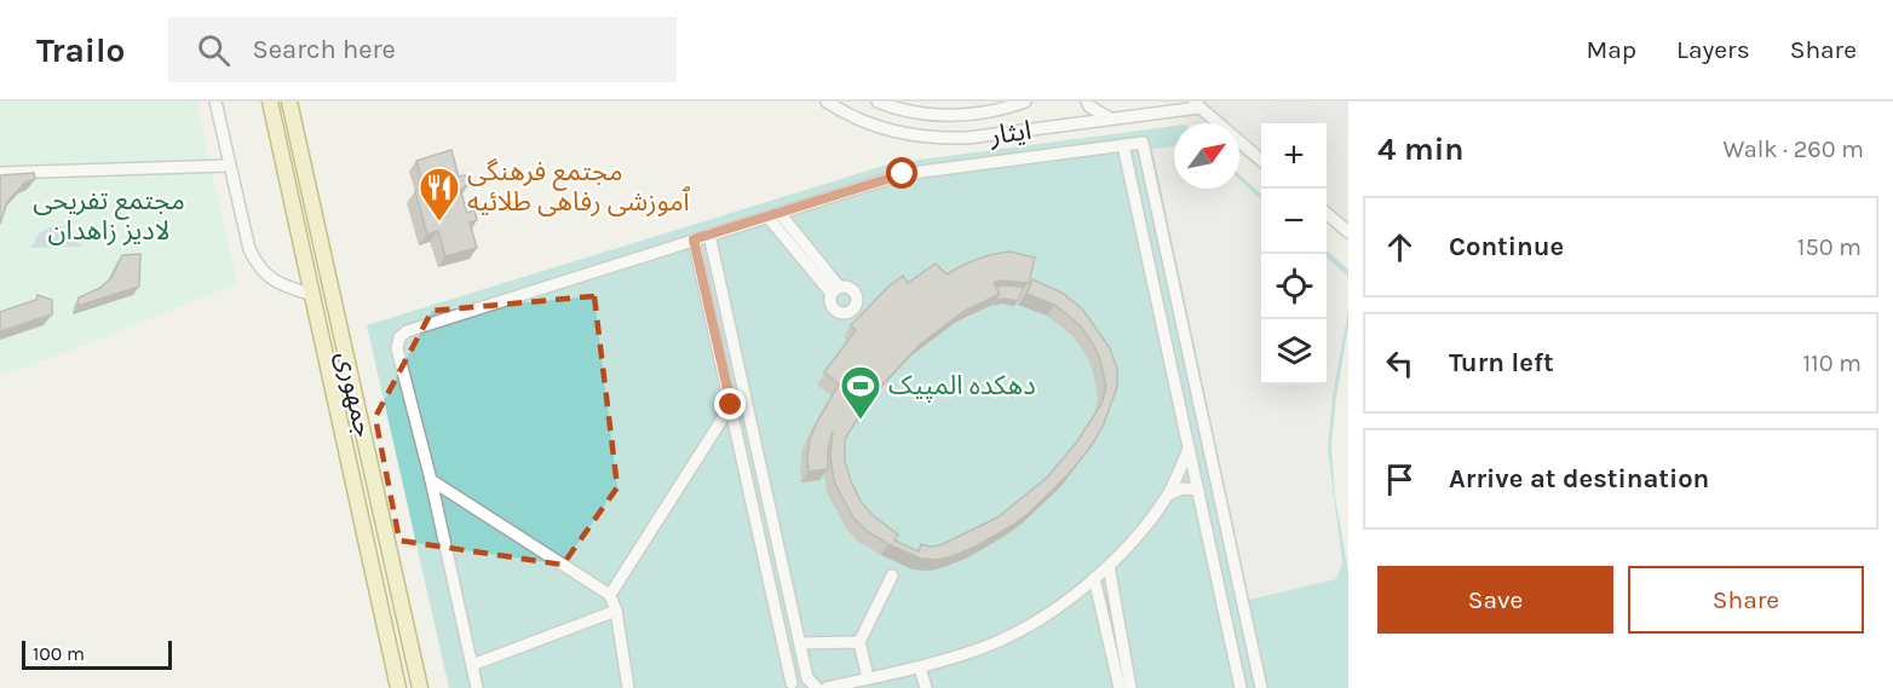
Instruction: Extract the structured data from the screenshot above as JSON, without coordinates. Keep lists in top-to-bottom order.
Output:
{
  "streets": {
    "main road": ["جمهوری"],
    "street": ["ایثار"]
  },
  "parks": ["مجتمع تفریحی لادیز زاهدان"],
  "places": {
    "restaurant": ["مجتمع فرهنگی ٱموزشی رفاهی طلائیه"],
    "sports": ["دهکده المپیک"]
  },
  "scale_bar": "100 m",
  "north": "top right",
  "page": {
    "header": "Trailo",
    "search": "Search here",
    "nav": ["Map", "Layers", "Share"],
    "heading": ["4 min", "Walk · 260 m"],
    "map_buttons": ["+", "−"],
    "list": [
      ["Continue", "150 m"],
      ["Turn left", "110 m"],
      "Arrive at destination"
    ],
    "buttons": ["Save", "Share"],
    "scale": "100 m"
  }
}
